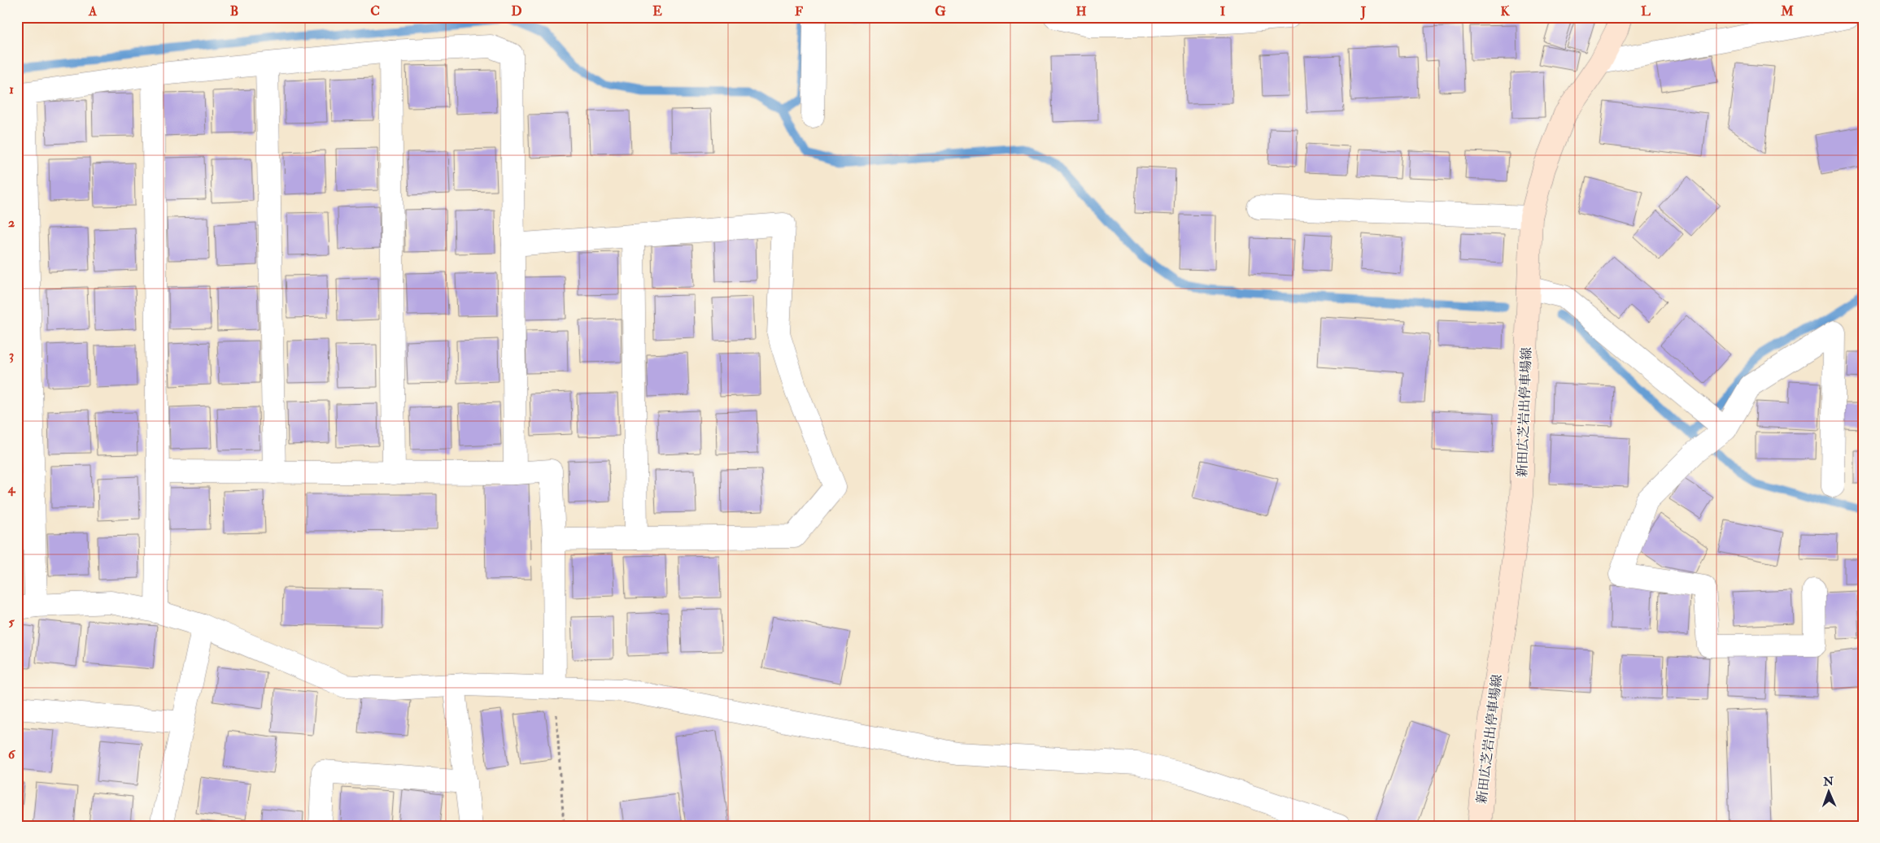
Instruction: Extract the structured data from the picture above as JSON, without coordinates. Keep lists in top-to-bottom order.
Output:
{
  "streets": {
    "main road": ["新田広芝岩出停車場線"]
  },
  "north": "top",
  "grid": {
    "columns": [
      "A",
      "B",
      "C",
      "D",
      "E",
      "F",
      "G",
      "H",
      "I",
      "J",
      "K",
      "L",
      "M"
    ],
    "rows": [
      "1",
      "2",
      "3",
      "4",
      "5",
      "6"
    ]
  }
}
